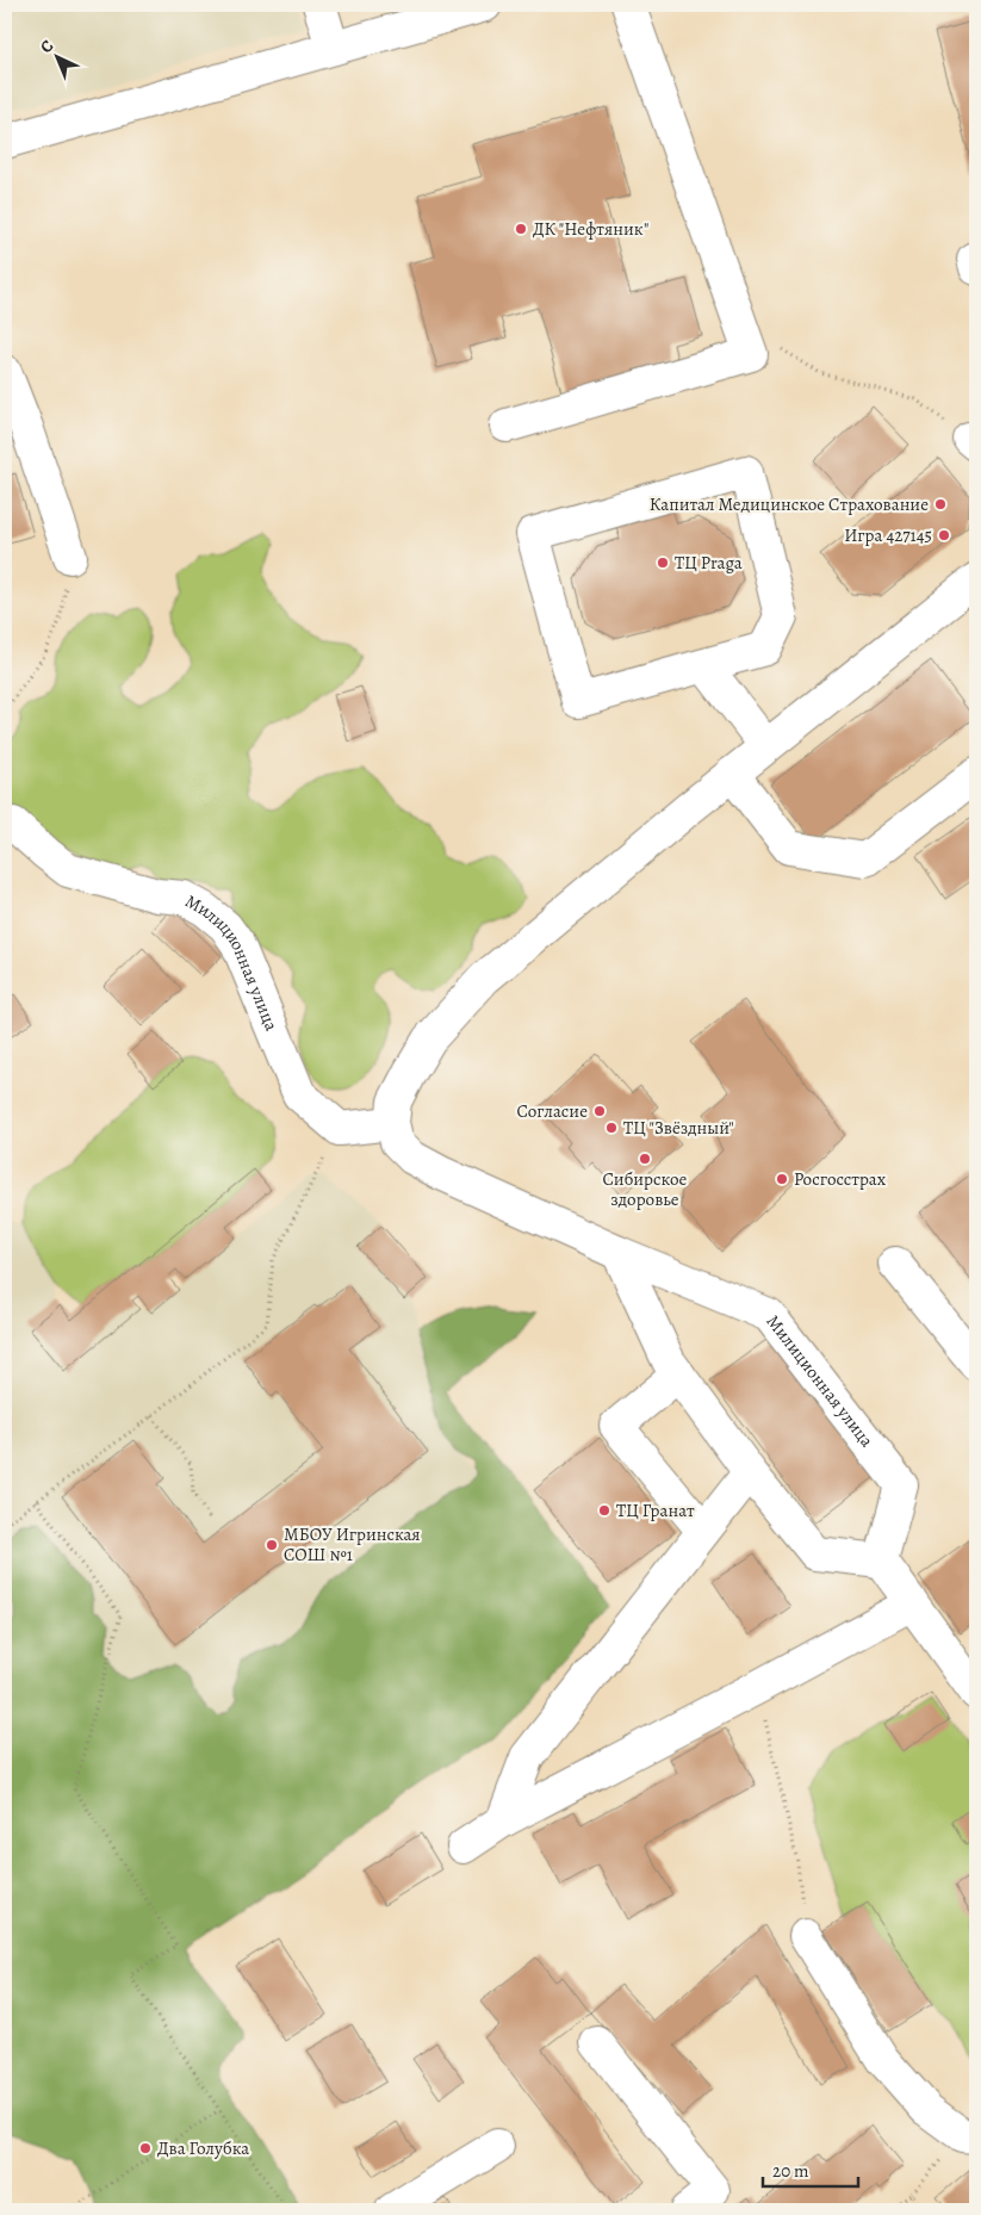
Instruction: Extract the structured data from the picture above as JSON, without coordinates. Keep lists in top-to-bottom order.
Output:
{
  "streets": {
    "street": ["Милиционная улица"]
  },
  "places": [
    "ДК \"Нефтяник\"",
    "Капитал Медицинское Страхование",
    "Игра 427145",
    "ТЦ Praga",
    "Согласие",
    "ТЦ \"Звёздный\"",
    "Сибирское здоровье",
    "Росгосстрах",
    "ТЦ Гранат",
    "МБОУ Игринская СОШ №1",
    "Два Голубка"
  ],
  "scale_bar": "20 m",
  "north": "top left"
}
